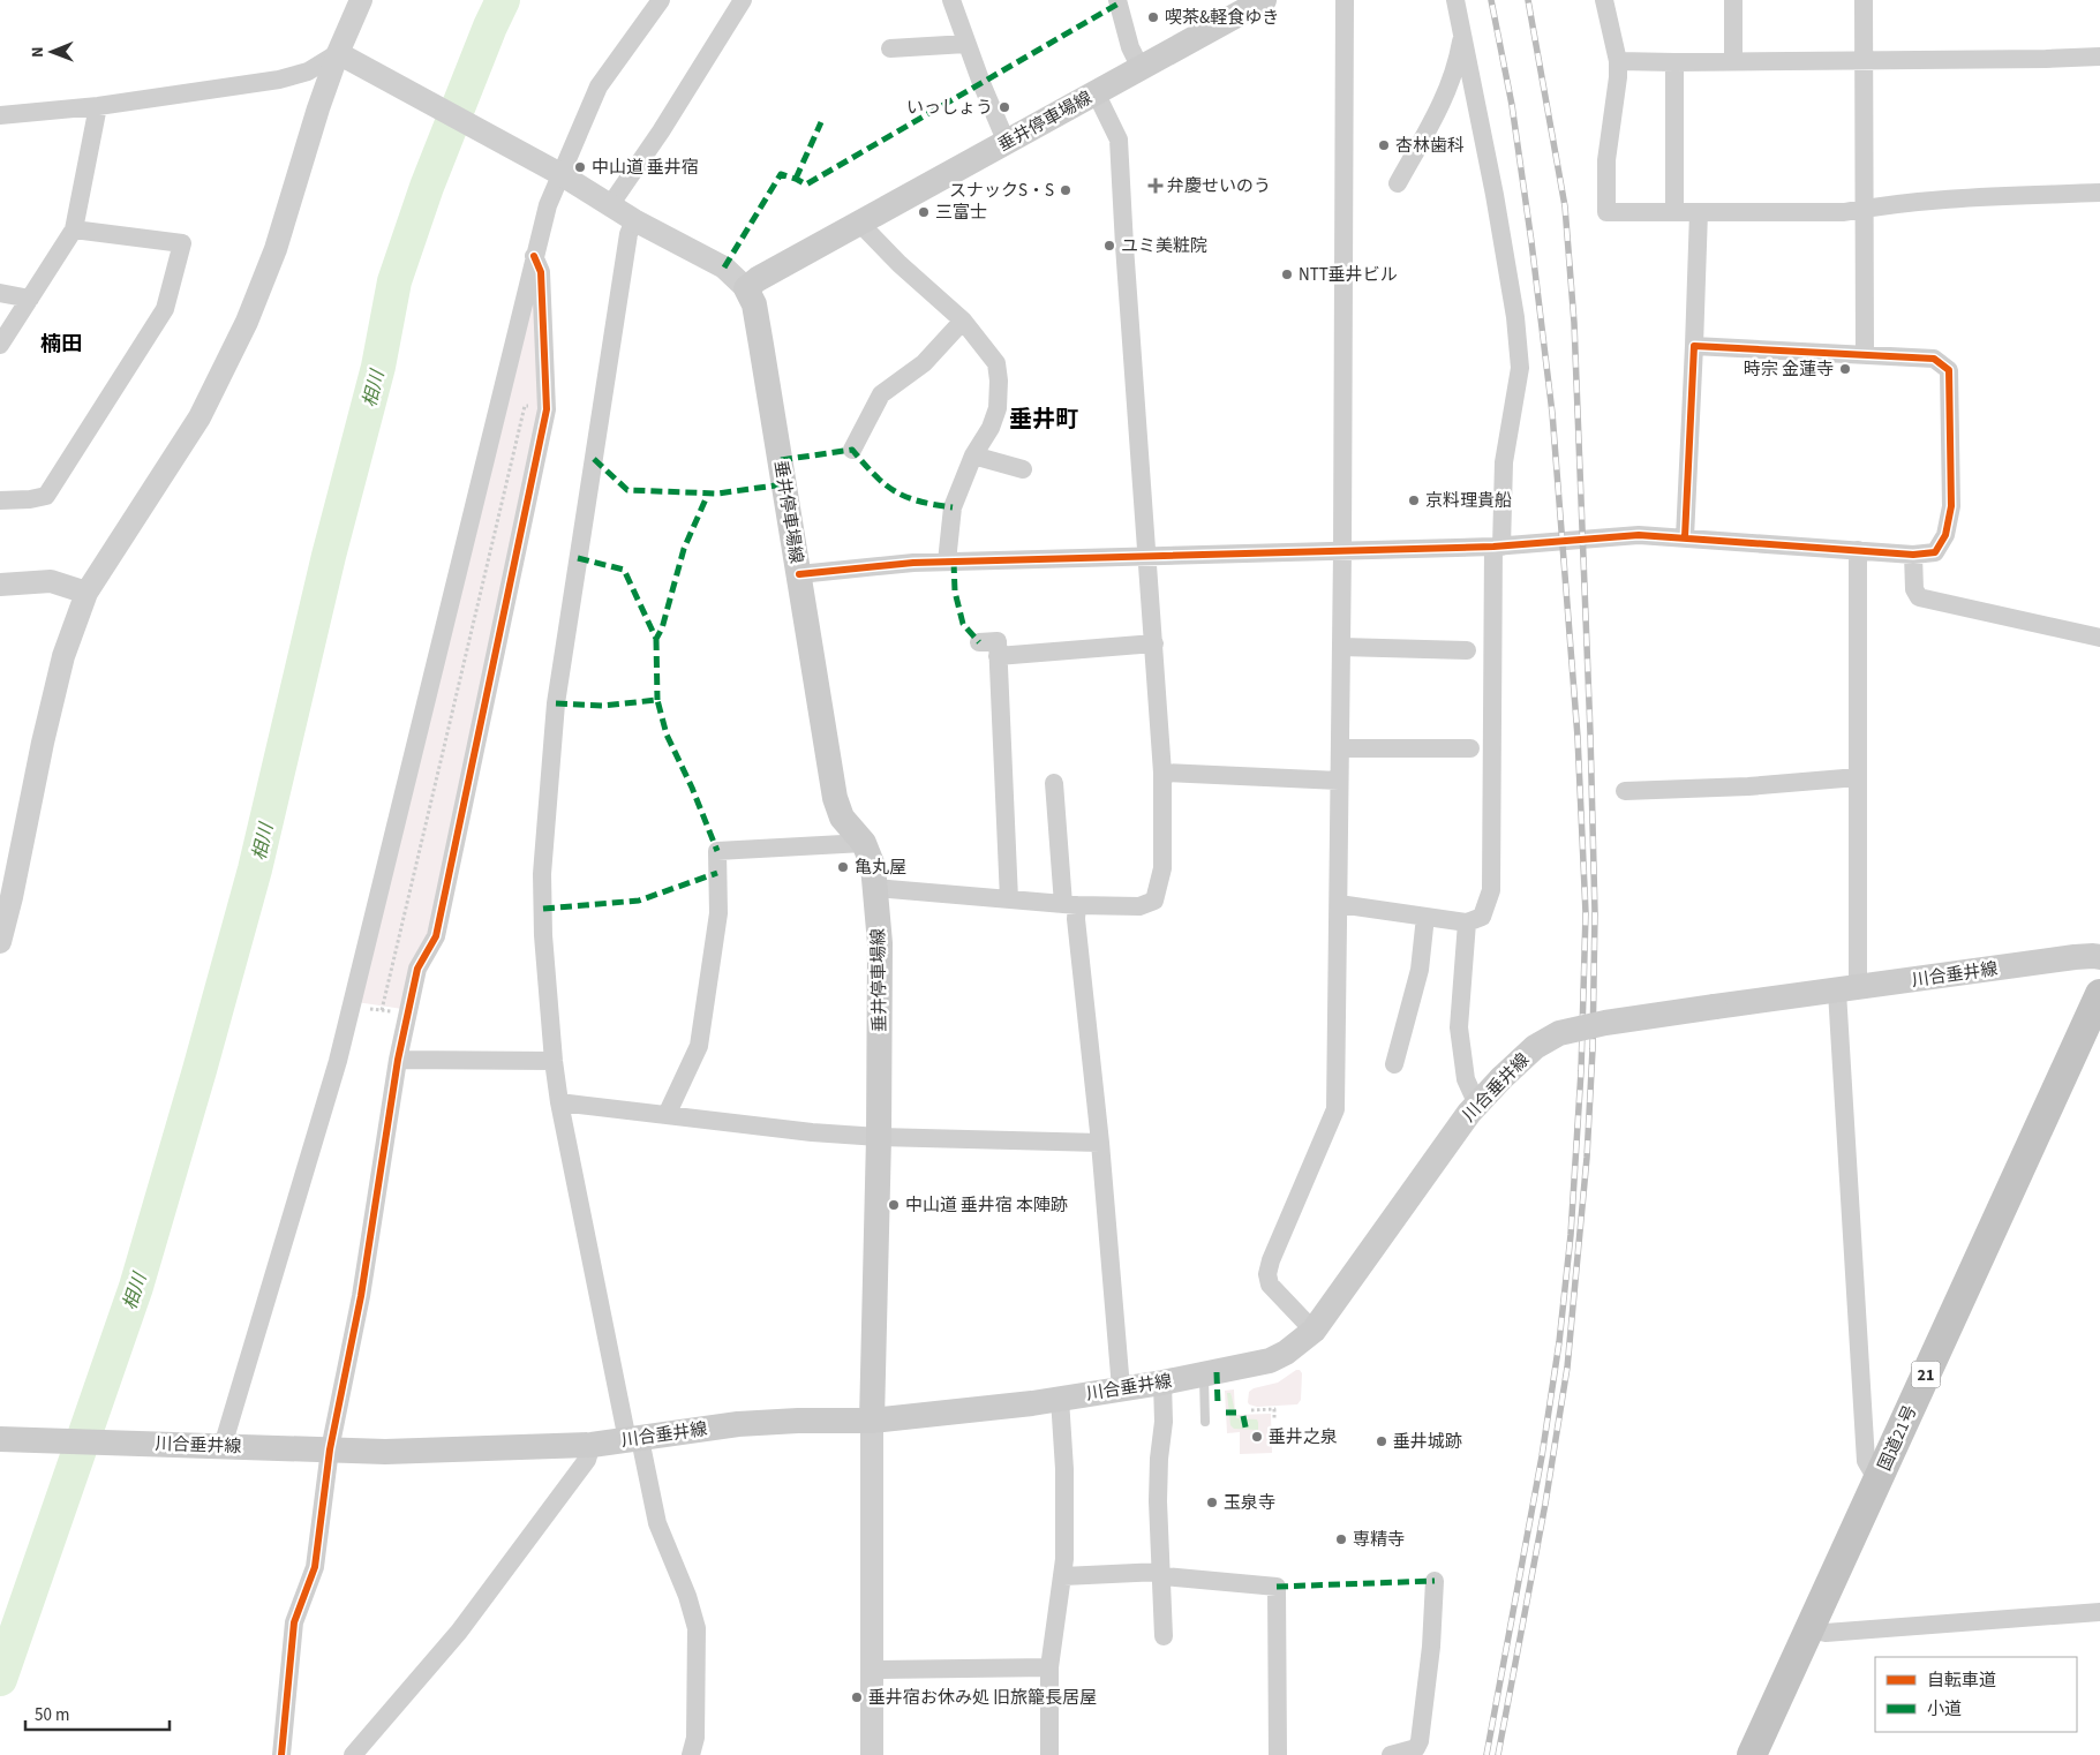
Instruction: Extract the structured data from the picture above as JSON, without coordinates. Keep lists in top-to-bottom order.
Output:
{
  "streets": {
    "highway": ["21", "国道21号"],
    "main road": ["垂井停車場線", "川合垂井線"]
  },
  "crossings": [
    ["垂井停車場線", "川合垂井線"]
  ],
  "districts": ["楠田", "垂井町"],
  "water": ["相川"],
  "places": {
    "other": [
      "喫茶&軽食ゆき",
      "いっしょう",
      "杏林歯科",
      "中山道 垂井宿",
      "スナックS・S",
      "三富士",
      "ユミ美粧院",
      "NTT垂井ビル",
      "時宗 金蓮寺",
      "京料理貴船",
      "亀丸屋",
      "中山道 垂井宿 本陣跡",
      "垂井之泉",
      "垂井城跡",
      "玉泉寺",
      "専精寺",
      "垂井宿お休み処 旧旅籠長居屋"
    ],
    "health": ["弁慶せいのう"]
  },
  "legend": ["自転車道", "小道"],
  "scale_bar": "50 m",
  "north": "left"
}
